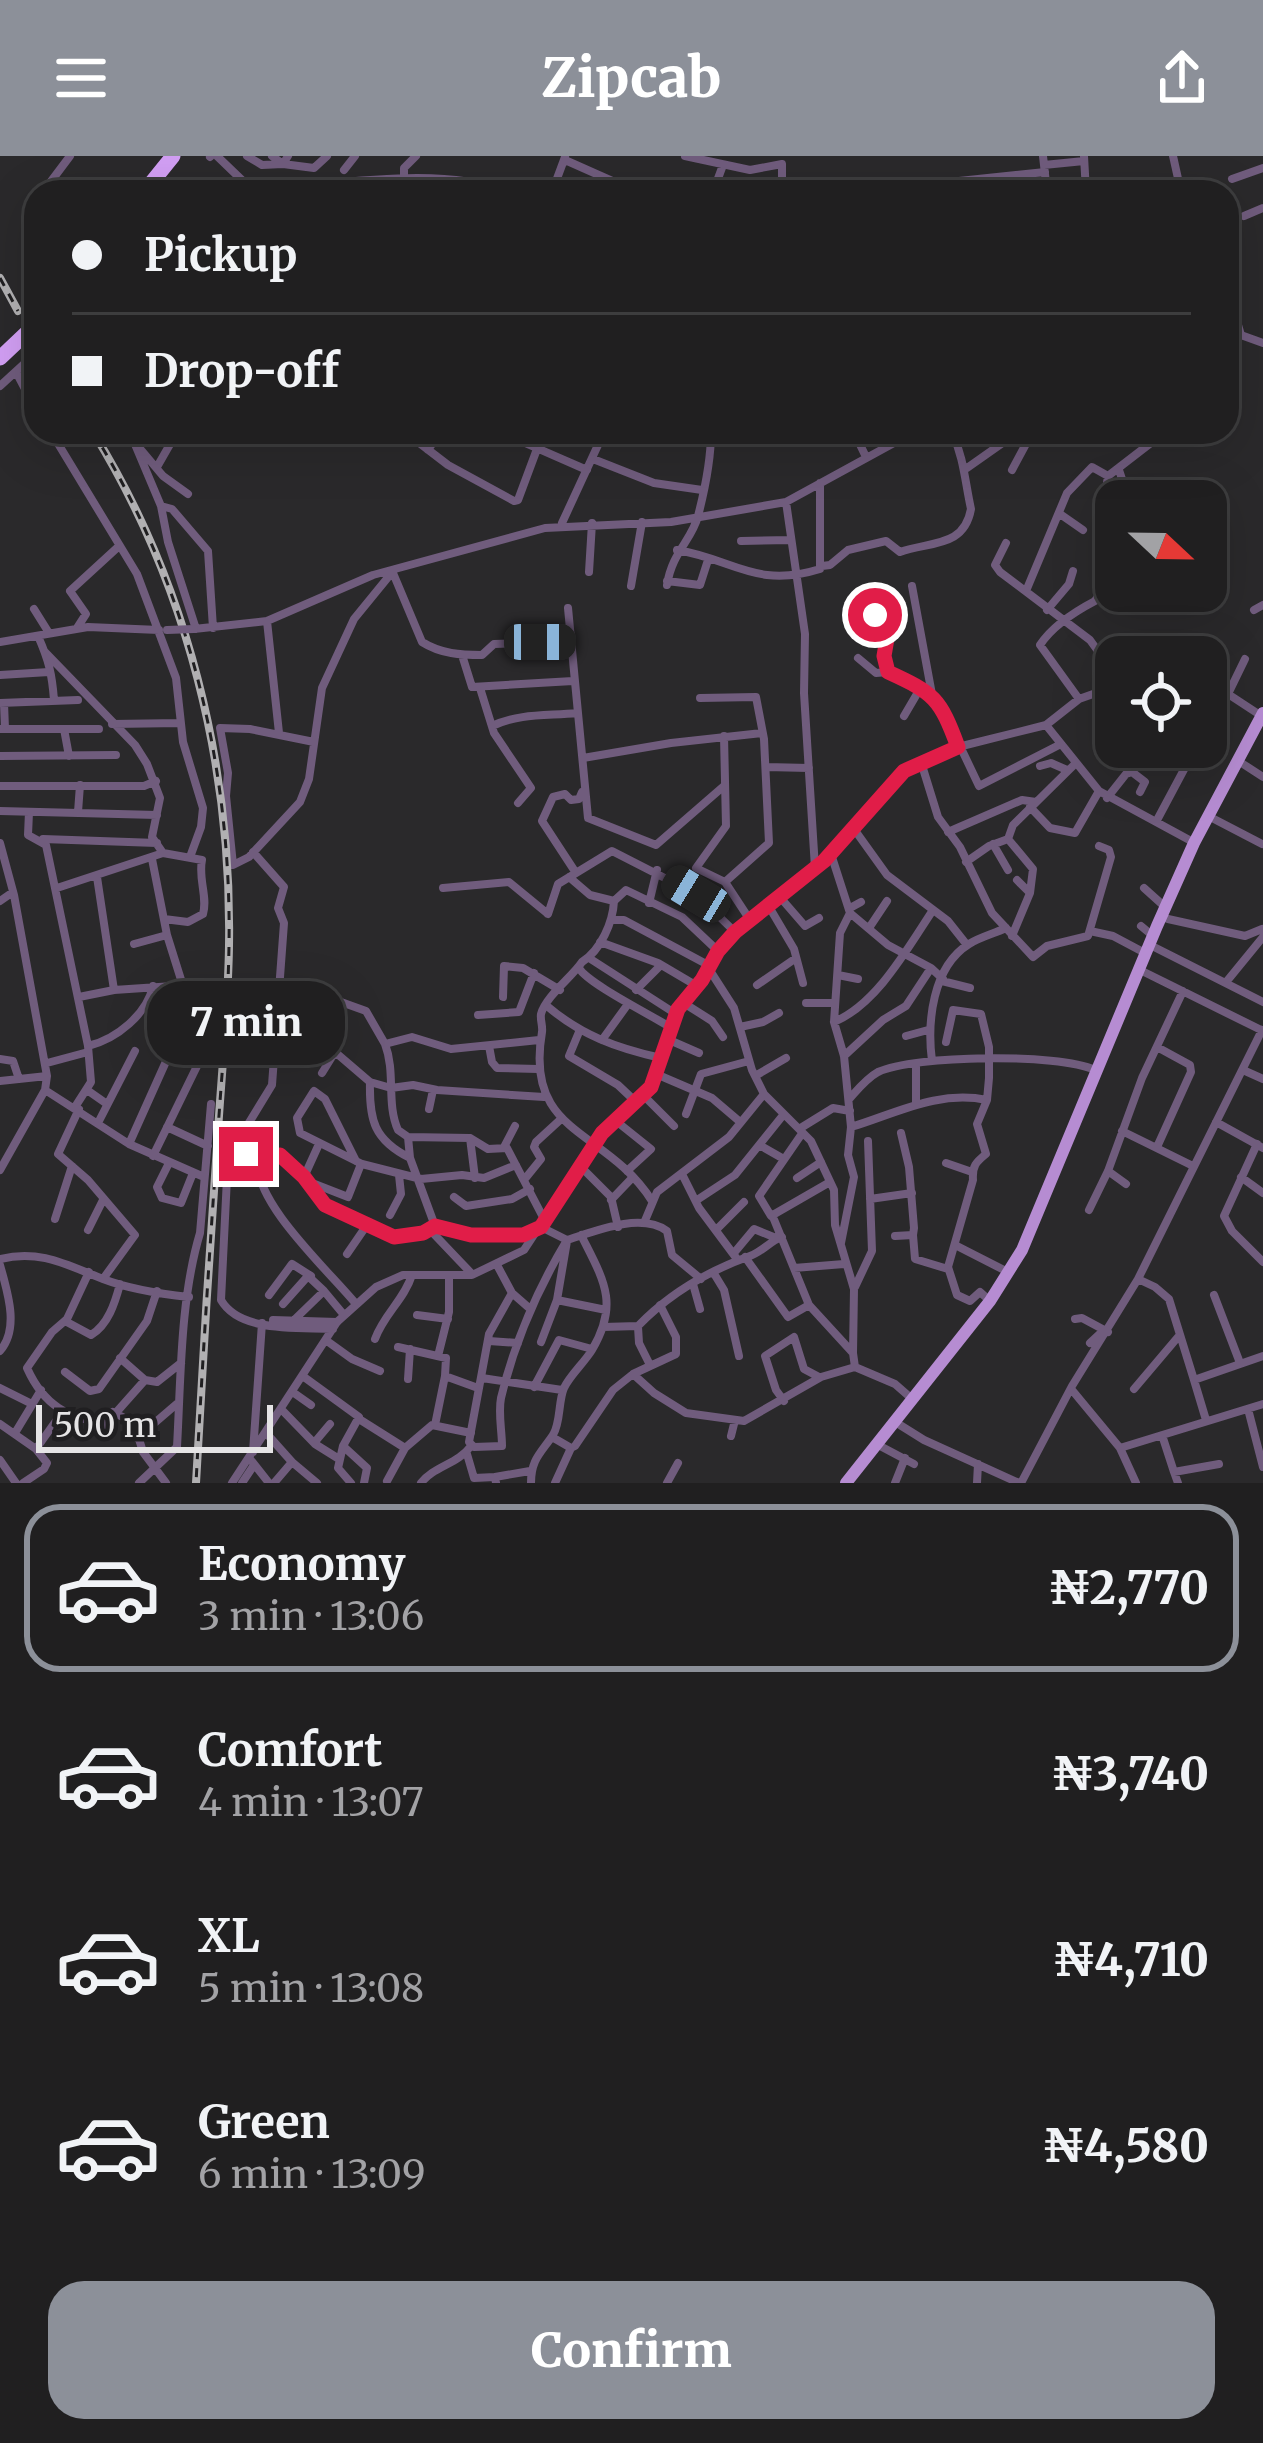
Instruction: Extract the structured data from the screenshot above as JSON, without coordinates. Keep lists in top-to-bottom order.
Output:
{
  "scale_bar": "500 m",
  "north": "right",
  "page": {
    "header": "Zipcab",
    "banner": ["Pickup", "Drop-off"],
    "bubble": "7 min",
    "scale": "500 m",
    "list": [
      {
        "name": "Economy",
        "note": "3 min · 13:06",
        "value": "₦2,770"
      },
      {
        "name": "Comfort",
        "note": "4 min · 13:07",
        "value": "₦3,740"
      },
      {
        "name": "XL",
        "note": "5 min · 13:08",
        "value": "₦4,710"
      },
      {
        "name": "Green",
        "note": "6 min · 13:09",
        "value": "₦4,580"
      }
    ],
    "buttons": "Confirm"
  }
}
